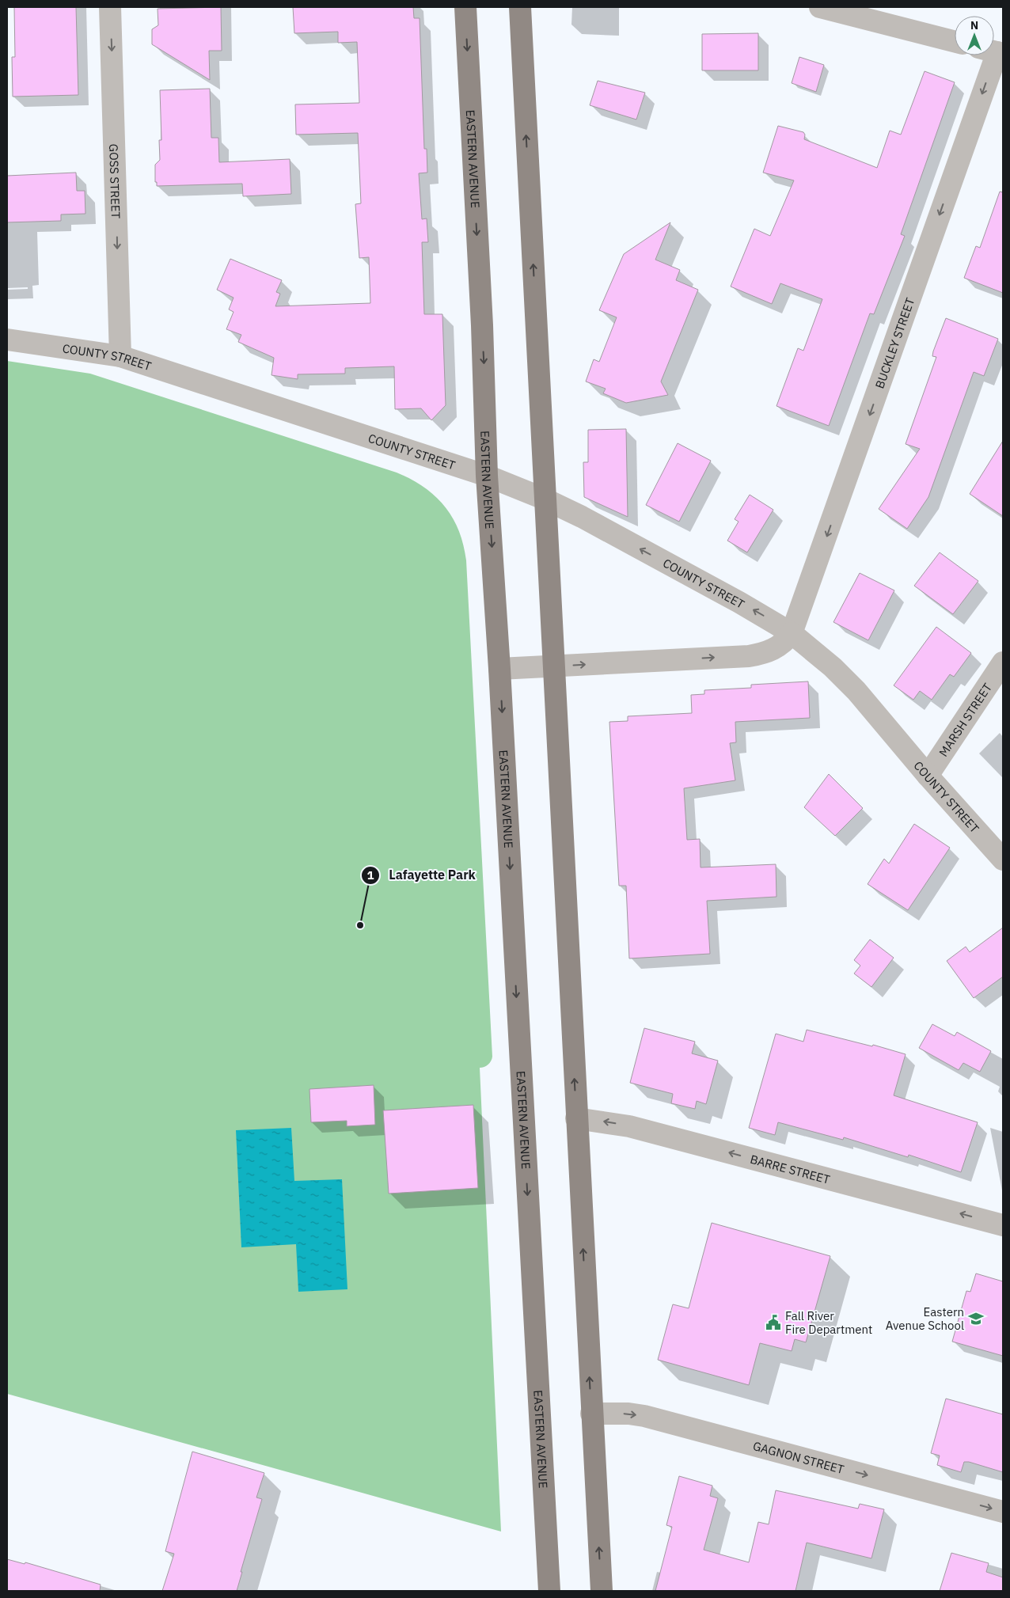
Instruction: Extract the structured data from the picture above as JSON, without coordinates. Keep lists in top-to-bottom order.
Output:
{
  "streets": {
    "main road": ["EASTERN AVENUE"],
    "street": [
      "GOSS STREET",
      "BUCKLEY STREET",
      "COUNTY STREET",
      "MARSH STREET",
      "BARRE STREET",
      "GAGNON STREET"
    ]
  },
  "crossings": [
    ["EASTERN AVENUE", "COUNTY STREET"],
    ["GOSS STREET", "COUNTY STREET"],
    ["BUCKLEY STREET", "COUNTY STREET"],
    ["COUNTY STREET", "MARSH STREET"]
  ],
  "one_way": [
    "GOSS STREET",
    "BUCKLEY STREET",
    "BARRE STREET",
    "GAGNON STREET"
  ],
  "places": {
    "other": ["Lafayette Park"],
    "school or university": ["Eastern Avenue School"],
    "public building": ["Fall River Fire Department"]
  },
  "north": "top"
}
